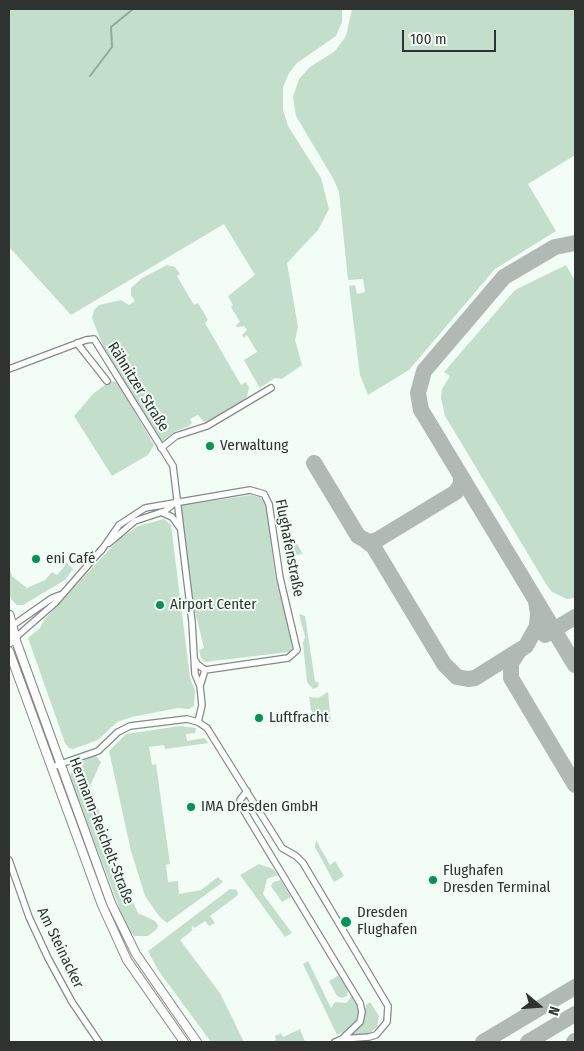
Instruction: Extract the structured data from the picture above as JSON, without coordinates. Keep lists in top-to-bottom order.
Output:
{
  "streets": {
    "main road": ["Hermann-Reichelt-Straße"],
    "street": ["Rähnitzer Straße", "Flughafenstraße", "Am Steinacker"]
  },
  "crossings": [
    ["Rähnitzer Straße", "Flughafenstraße"],
    ["Flughafenstraße", "Hermann-Reichelt-Straße"]
  ],
  "places": [
    "Verwaltung",
    "eni Café",
    "Airport Center",
    "Luftfracht",
    "IMA Dresden GmbH",
    "Flughafen Dresden Terminal",
    "Dresden Flughafen"
  ],
  "scale_bar": "100 m",
  "north": "right"
}
